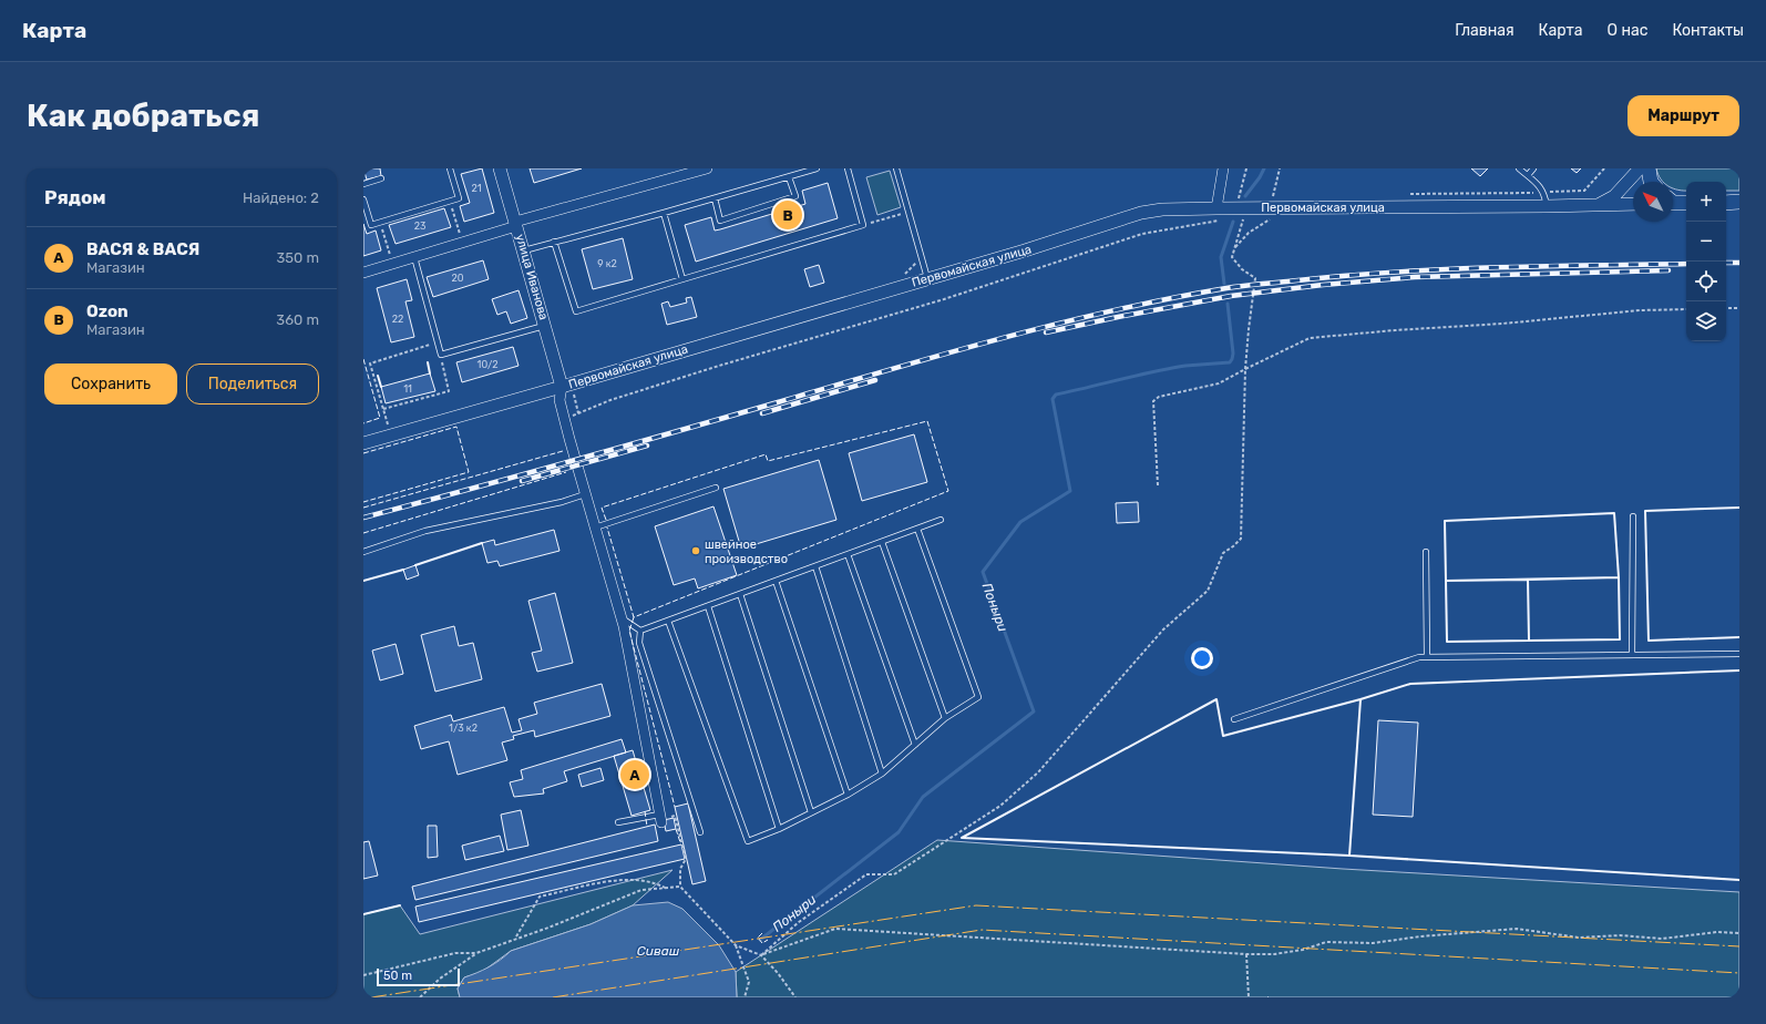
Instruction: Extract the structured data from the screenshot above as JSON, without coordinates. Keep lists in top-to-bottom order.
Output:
{
  "streets": {
    "street": ["Первомайская улица", "улица Иванова"]
  },
  "crossings": [
    ["Первомайская улица", "улица Иванова"]
  ],
  "water": ["Поныри", "Сиваш"],
  "places": ["швейное производство"],
  "house_numbers": [
    "21",
    "23",
    "9 к2",
    "20",
    "22",
    "10/2",
    "11",
    "1/3 к2"
  ],
  "scale_bar": "50 m",
  "north": "top left",
  "page": {
    "header": "Карта",
    "nav": [
      "Главная",
      "Карта",
      "О нас",
      "Контакты"
    ],
    "buttons": [
      "Маршрут",
      ["Сохранить", "Поделиться"]
    ],
    "title": "Как добраться",
    "heading": ["Рядом", "Найдено: 2"],
    "map_buttons": ["+", "−"],
    "pins": ["B", "A"],
    "list": [
      {
        "mark": "A",
        "name": "ВАСЯ & ВАСЯ",
        "note": "Магазин",
        "value": "350 m"
      },
      {
        "mark": "B",
        "name": "Ozon",
        "note": "Магазин",
        "value": "360 m"
      }
    ],
    "scale": "50 m"
  }
}
